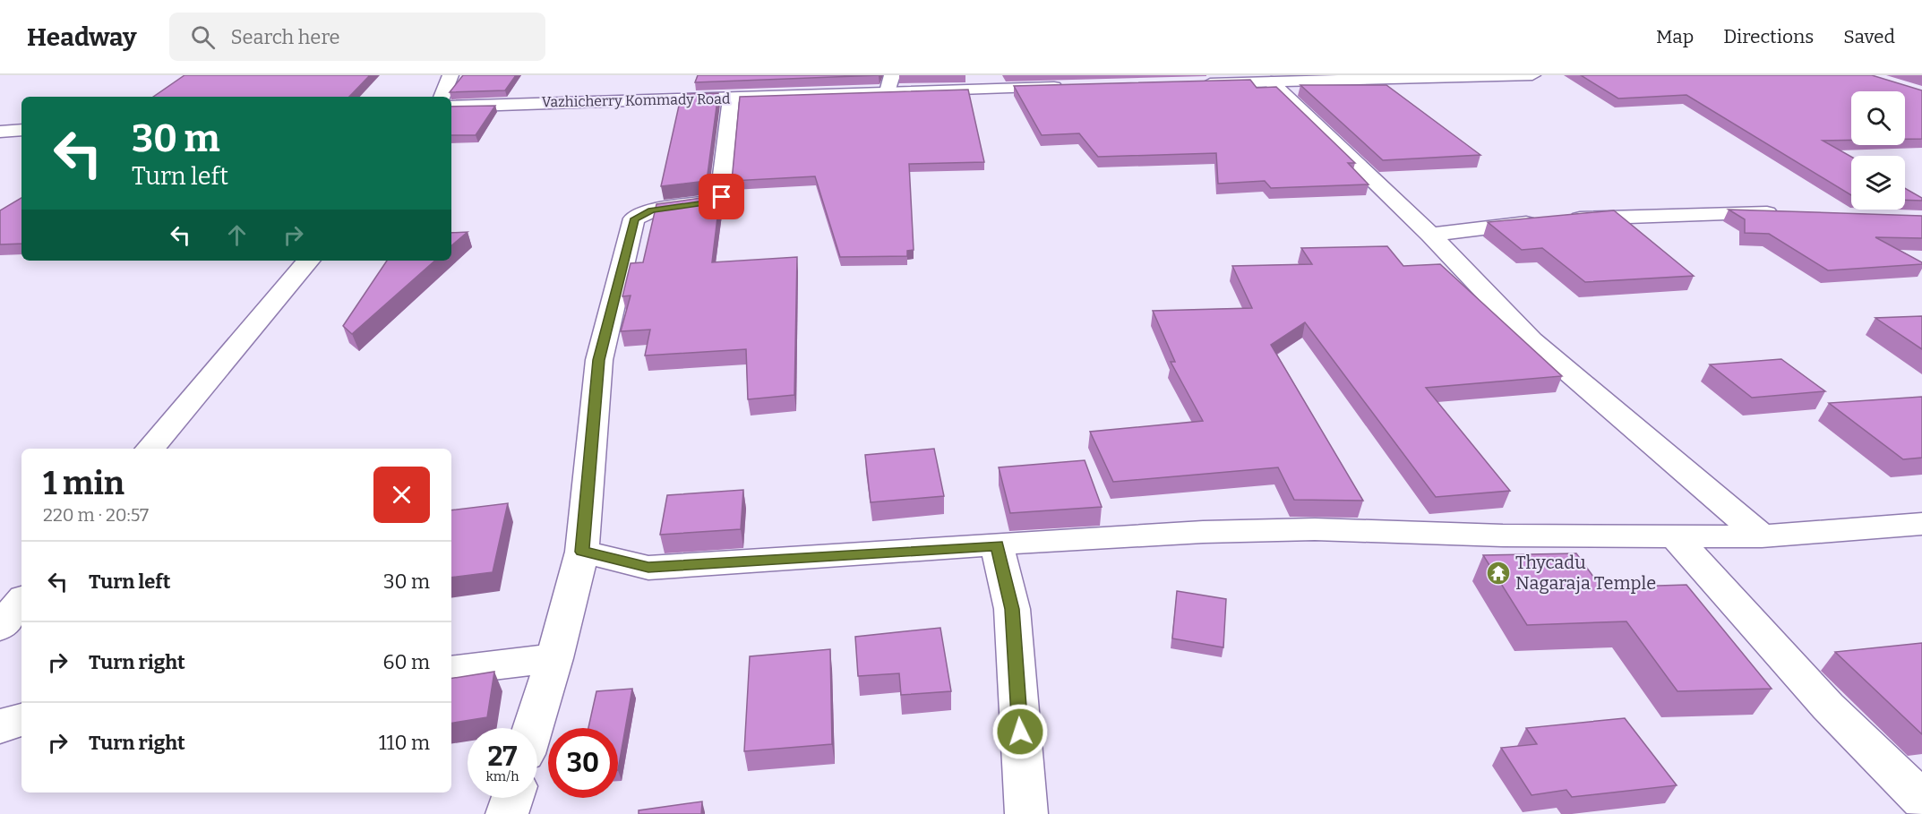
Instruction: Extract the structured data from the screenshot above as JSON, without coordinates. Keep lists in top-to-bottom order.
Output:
{
  "streets": {
    "street": ["Vazhicherry Kommady Road"]
  },
  "places": {
    "temple": ["Thycadu Nagaraja Temple"]
  },
  "page": {
    "header": "Headway",
    "search": "Search here",
    "nav": ["Map", "Directions", "Saved"],
    "turn": ["30 m", "Turn left"],
    "heading": ["1 min", "220 m · 20:57"],
    "list": [
      {
        "name": "Turn left",
        "value": "30 m"
      },
      {
        "name": "Turn right",
        "value": "60 m"
      },
      {
        "name": "Turn right",
        "value": "110 m"
      }
    ],
    "speed": "27 km/h",
    "limit": "30"
  }
}
